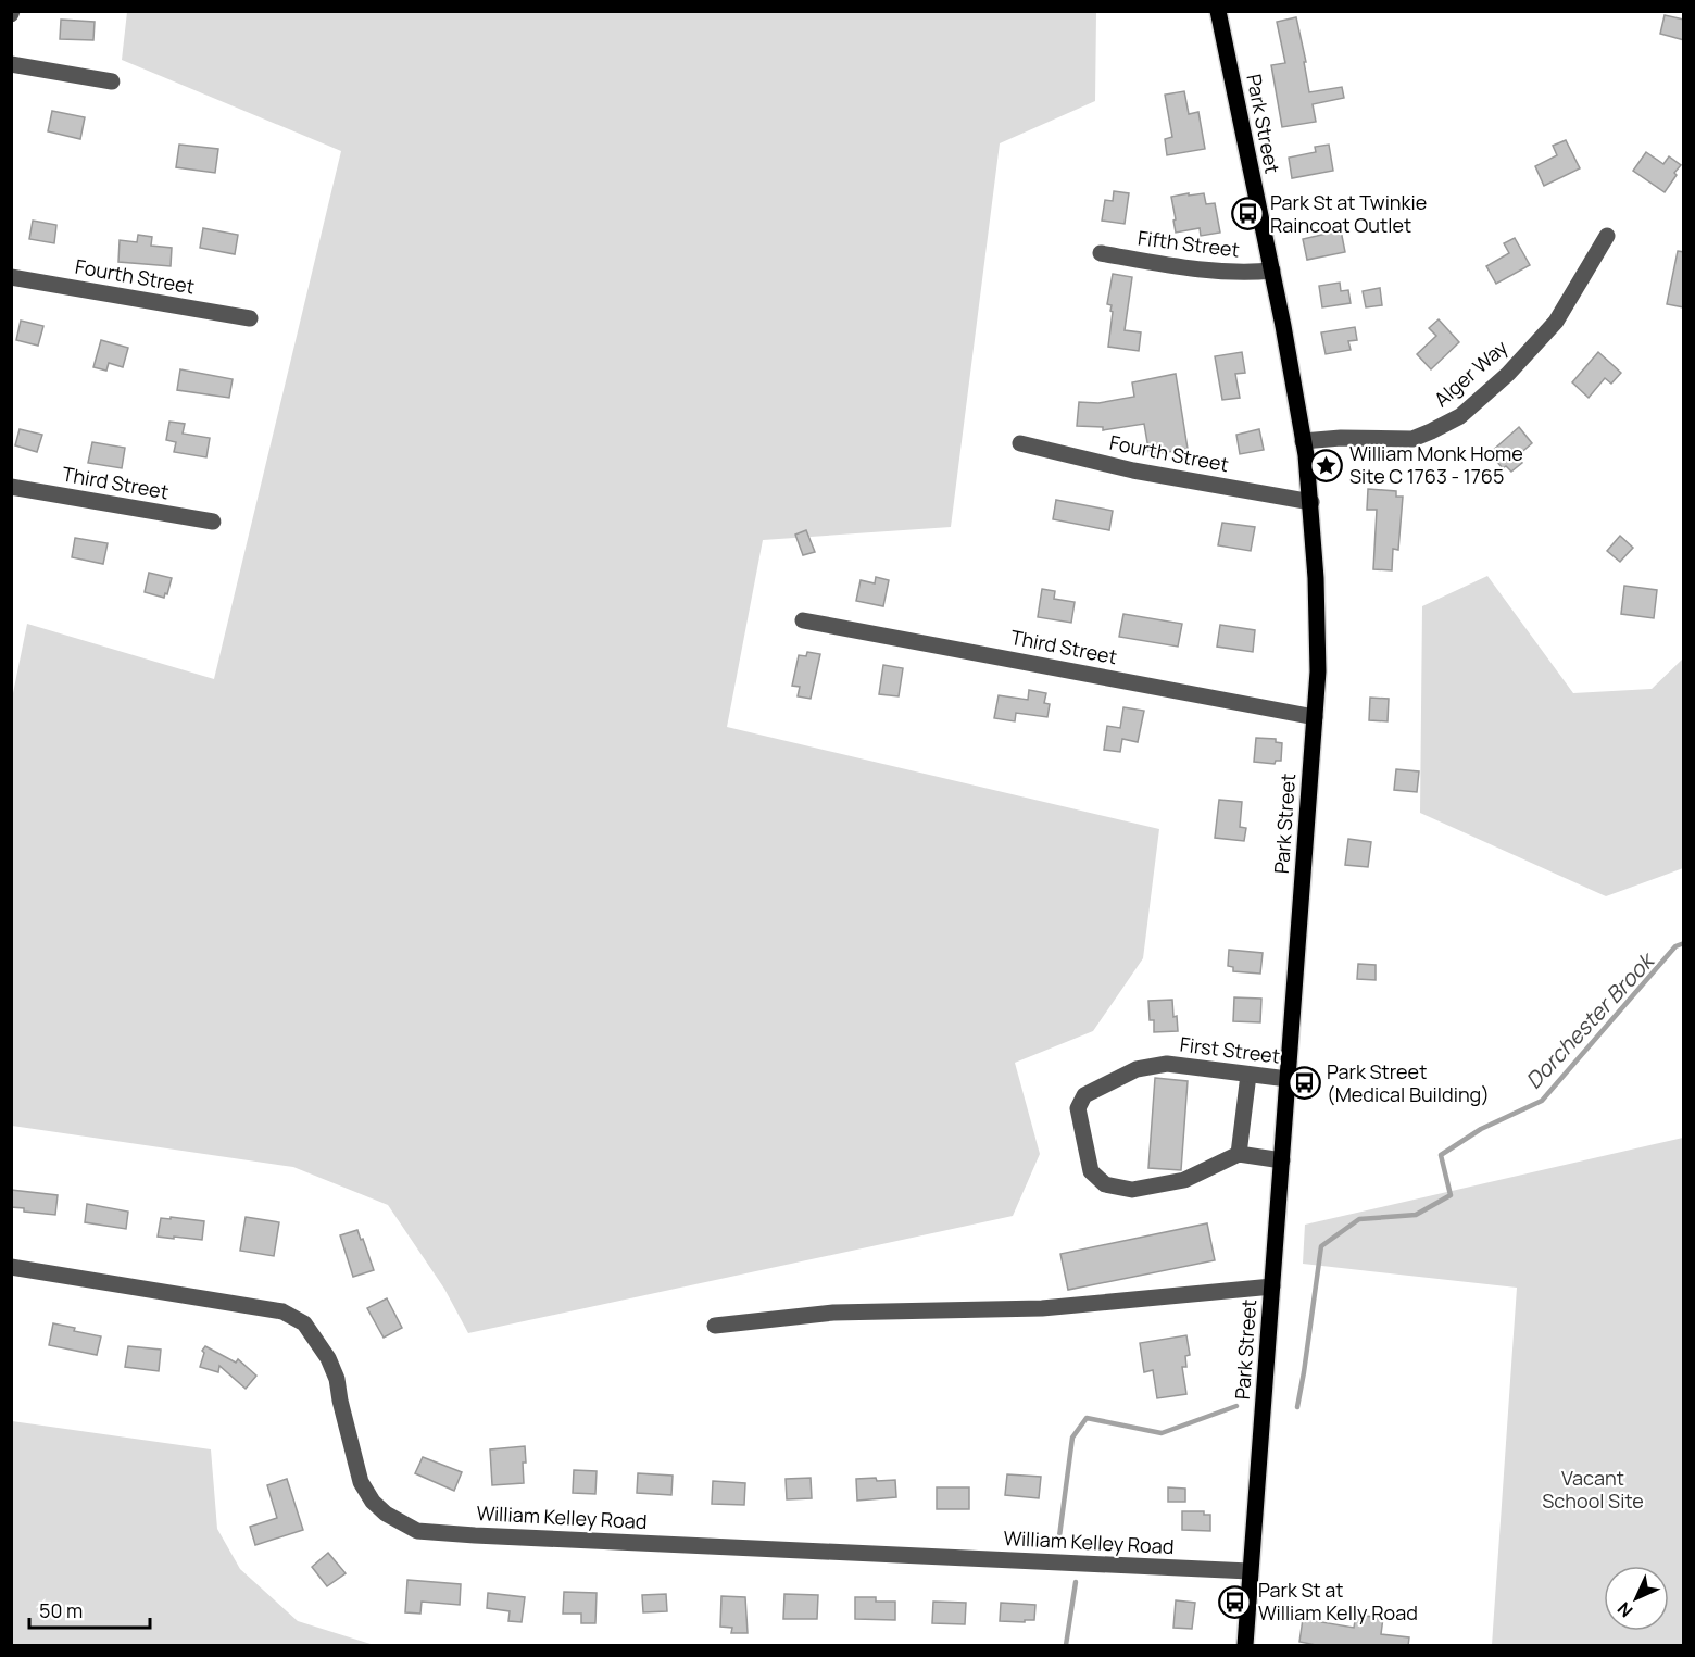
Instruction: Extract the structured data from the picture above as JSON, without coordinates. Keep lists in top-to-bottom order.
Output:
{
  "streets": {
    "main road": ["Park Street"],
    "street": [
      "Fifth Street",
      "Fourth Street",
      "Alger Way",
      "Third Street",
      "First Street",
      "William Kelley Road"
    ]
  },
  "crossings": [
    ["Park Street", "Fifth Street"],
    ["Park Street", "Fourth Street"],
    ["Park Street", "Alger Way"],
    ["Park Street", "Third Street"],
    ["Park Street", "First Street"],
    ["Park Street", "William Kelley Road"]
  ],
  "water": ["Dorchester Brook"],
  "parks": ["Vacant School Site"],
  "places": {
    "bus stop": ["Park St at Twinkie Raincoat Outlet", "Park Street (Medical Building)", "Park St at William Kelly Road"],
    "place": ["William Monk Home Site C 1763 - 1765"]
  },
  "scale_bar": "50 m",
  "north": "bottom left"
}
